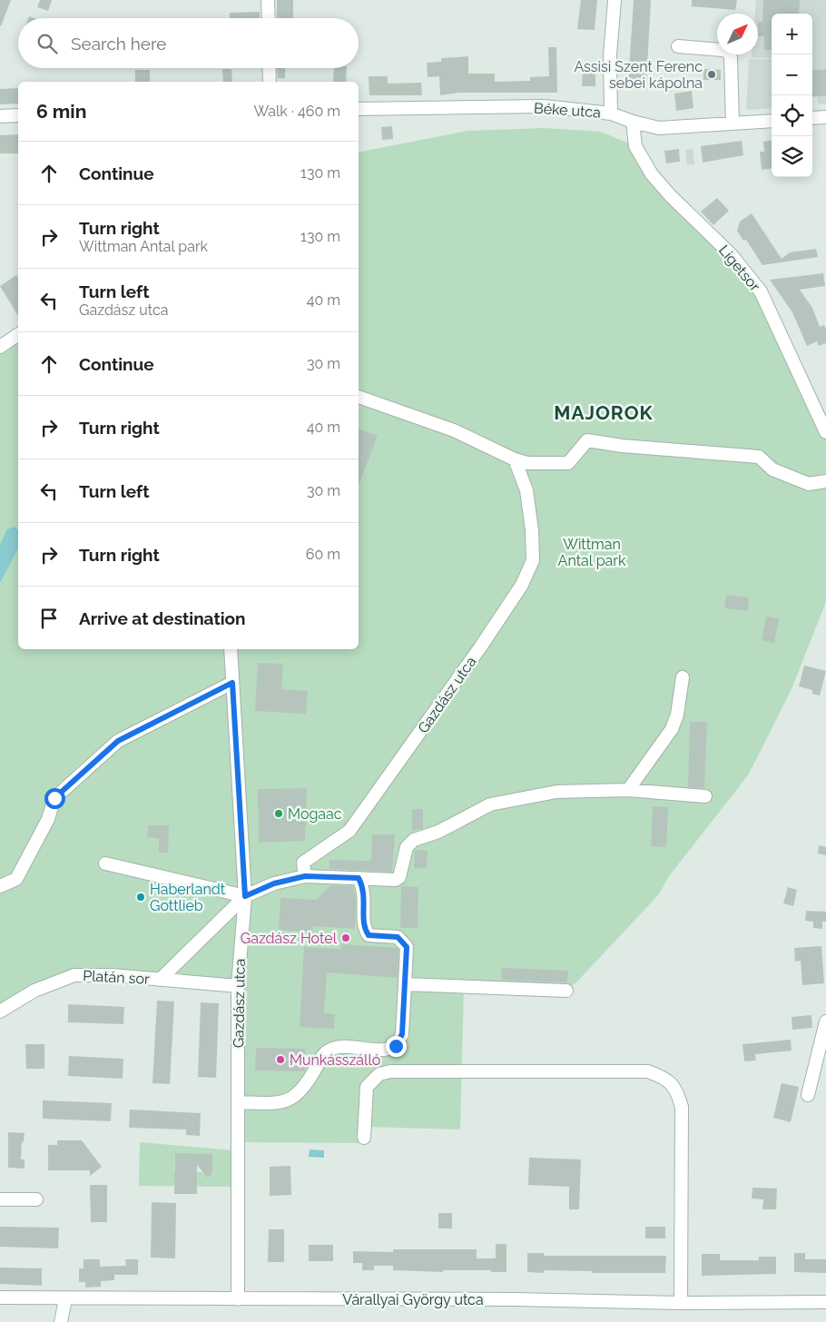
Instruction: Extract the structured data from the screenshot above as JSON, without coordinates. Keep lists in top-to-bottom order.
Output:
{
  "streets": {
    "street": [
      "Béke utca",
      "Ligetsor",
      "Gazdász utca",
      "Platán sor",
      "Várallyai György utca"
    ]
  },
  "crossings": [
    ["Béke utca", "Ligetsor"],
    ["Gazdász utca", "Platán sor"],
    ["Gazdász utca", "Várallyai György utca"]
  ],
  "districts": ["MAJOROK"],
  "parks": ["Wittman Antal park"],
  "places": [
    "Assisi Szent Ferenc sebei kápolna",
    "Mogaac",
    "Haberlandt Gottlieb",
    "Gazdász Hotel",
    "Munkásszálló"
  ],
  "north": "top right",
  "page": {
    "map_buttons": ["+", "−"],
    "search": "Search here",
    "heading": ["6 min", "Walk · 460 m"],
    "list": [
      ["Continue", "130 m"],
      ["Turn right", "Wittman Antal park", "130 m"],
      ["Turn left", "Gazdász utca", "40 m"],
      ["Continue", "30 m"],
      ["Turn right", "40 m"],
      ["Turn left", "30 m"],
      ["Turn right", "60 m"],
      "Arrive at destination"
    ]
  }
}
